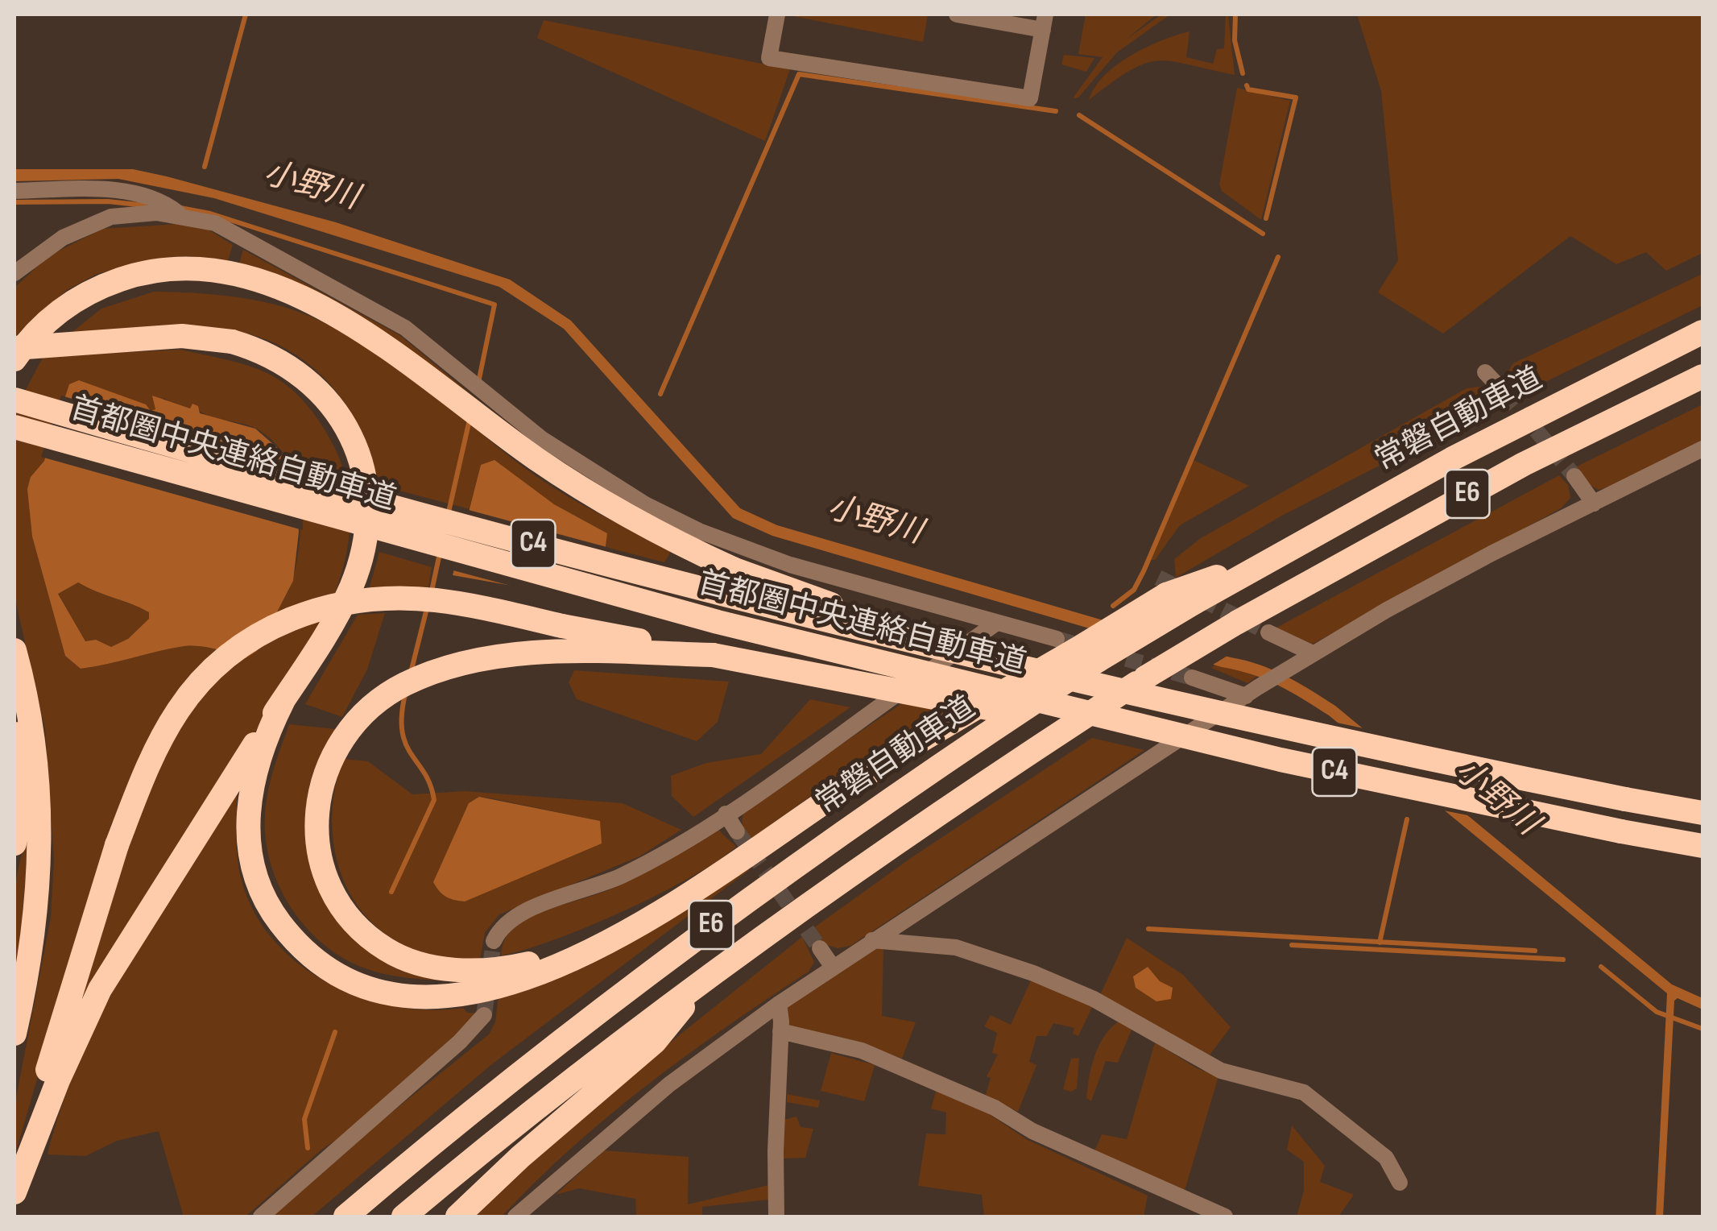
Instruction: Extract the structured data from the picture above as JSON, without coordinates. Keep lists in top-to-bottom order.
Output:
{
  "streets": {
    "highway": [
      "常磐自動車道",
      "首都圏中央連絡自動車道",
      "E6",
      "C4"
    ]
  },
  "water": ["小野川"]
}
